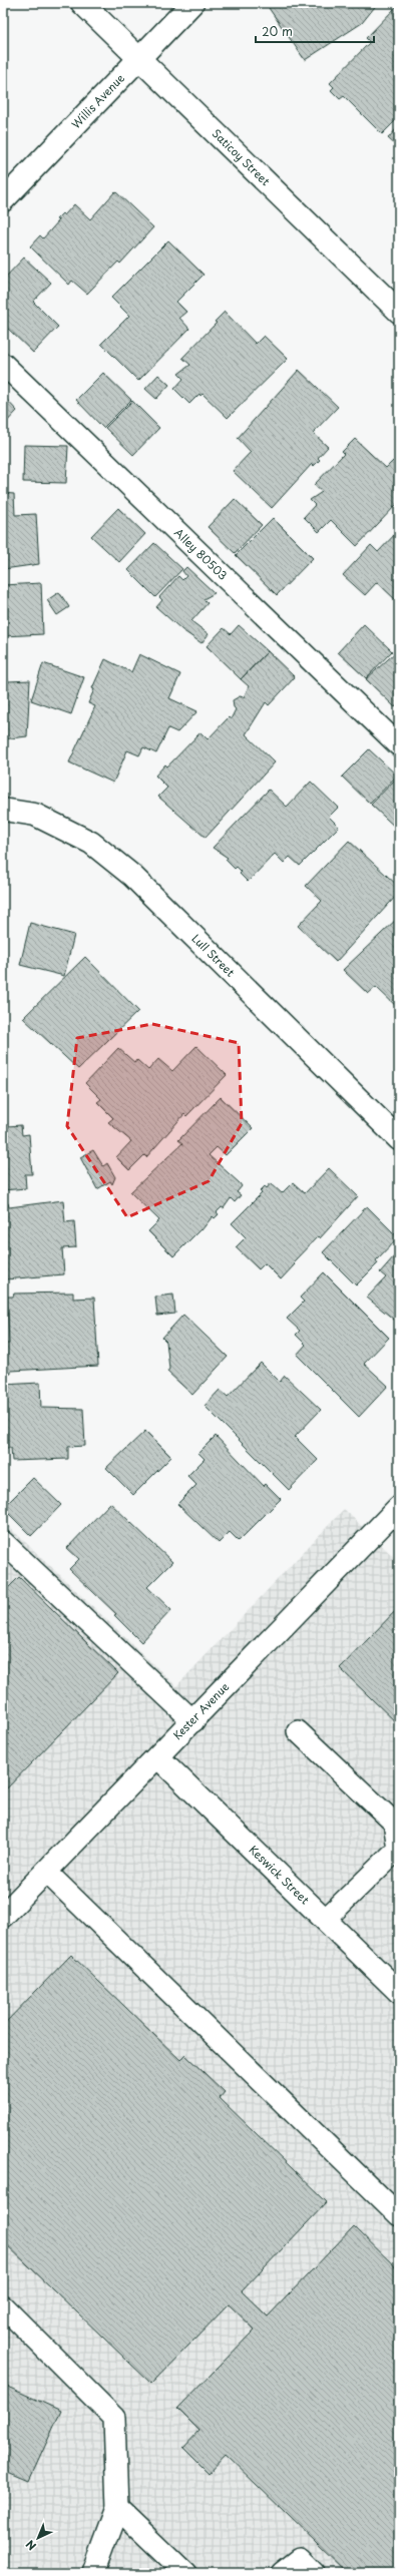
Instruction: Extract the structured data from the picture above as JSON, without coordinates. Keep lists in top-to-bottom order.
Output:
{
  "streets": {
    "street": [
      "Willis Avenue",
      "Saticoy Street",
      "Lull Street",
      "Kester Avenue",
      "Keswick Street"
    ],
    "lane": ["Alley 80503"]
  },
  "crossings": [
    ["Willis Avenue", "Saticoy Street"],
    ["Kester Avenue", "Keswick Street"]
  ],
  "scale_bar": "20 m",
  "north": "bottom left"
}
